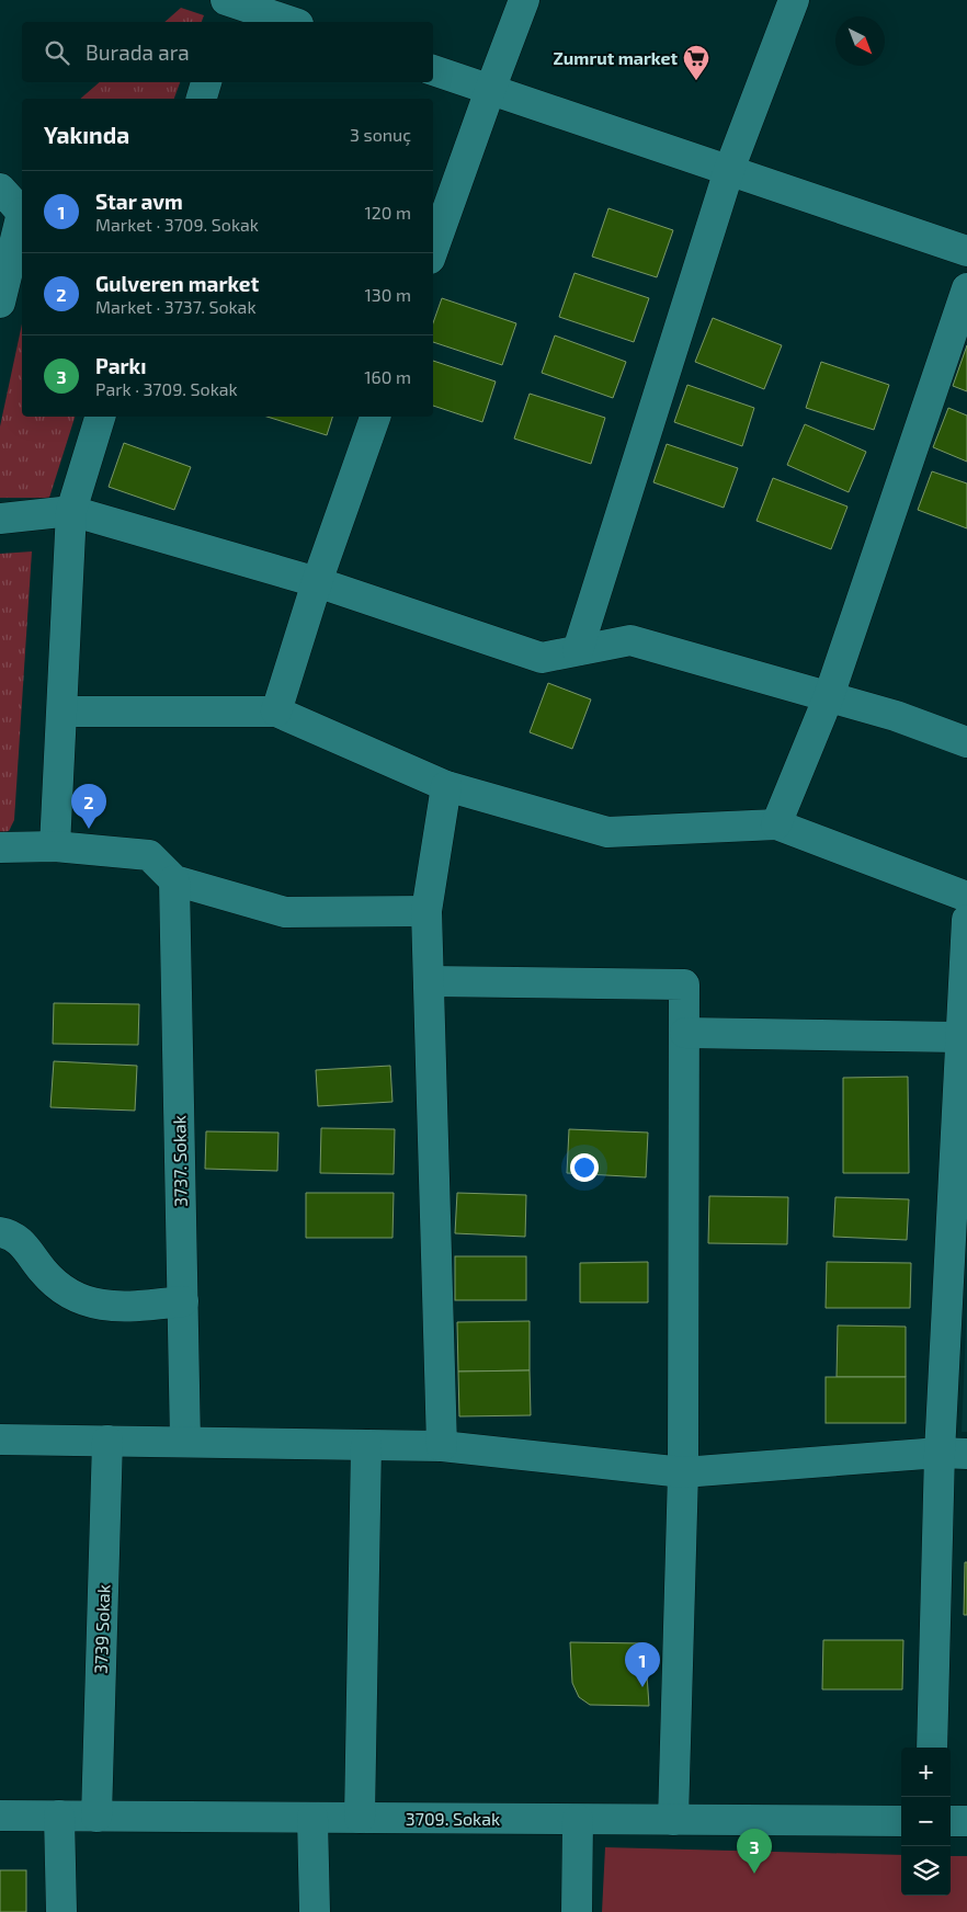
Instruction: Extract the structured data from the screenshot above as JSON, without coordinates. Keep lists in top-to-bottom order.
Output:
{
  "streets": {
    "street": ["3737. Sokak", "3739 Sokak", "3709. Sokak"]
  },
  "crossings": [
    ["3739 Sokak", "3709. Sokak"]
  ],
  "places": {
    "supermarket": ["Zumrut market"]
  },
  "north": "bottom right",
  "page": {
    "search": "Burada ara",
    "heading": ["Yakında", "3 sonuç"],
    "list": [
      {
        "mark": "1",
        "name": "Star avm",
        "note": "Market · 3709. Sokak",
        "value": "120 m"
      },
      {
        "mark": "2",
        "name": "Gulveren market",
        "note": "Market · 3737. Sokak",
        "value": "130 m"
      },
      {
        "mark": "3",
        "name": "Parkı",
        "note": "Park · 3709. Sokak",
        "value": "160 m"
      }
    ],
    "pins": ["2", "1", "3"],
    "map_buttons": ["+", "−"]
  }
}
